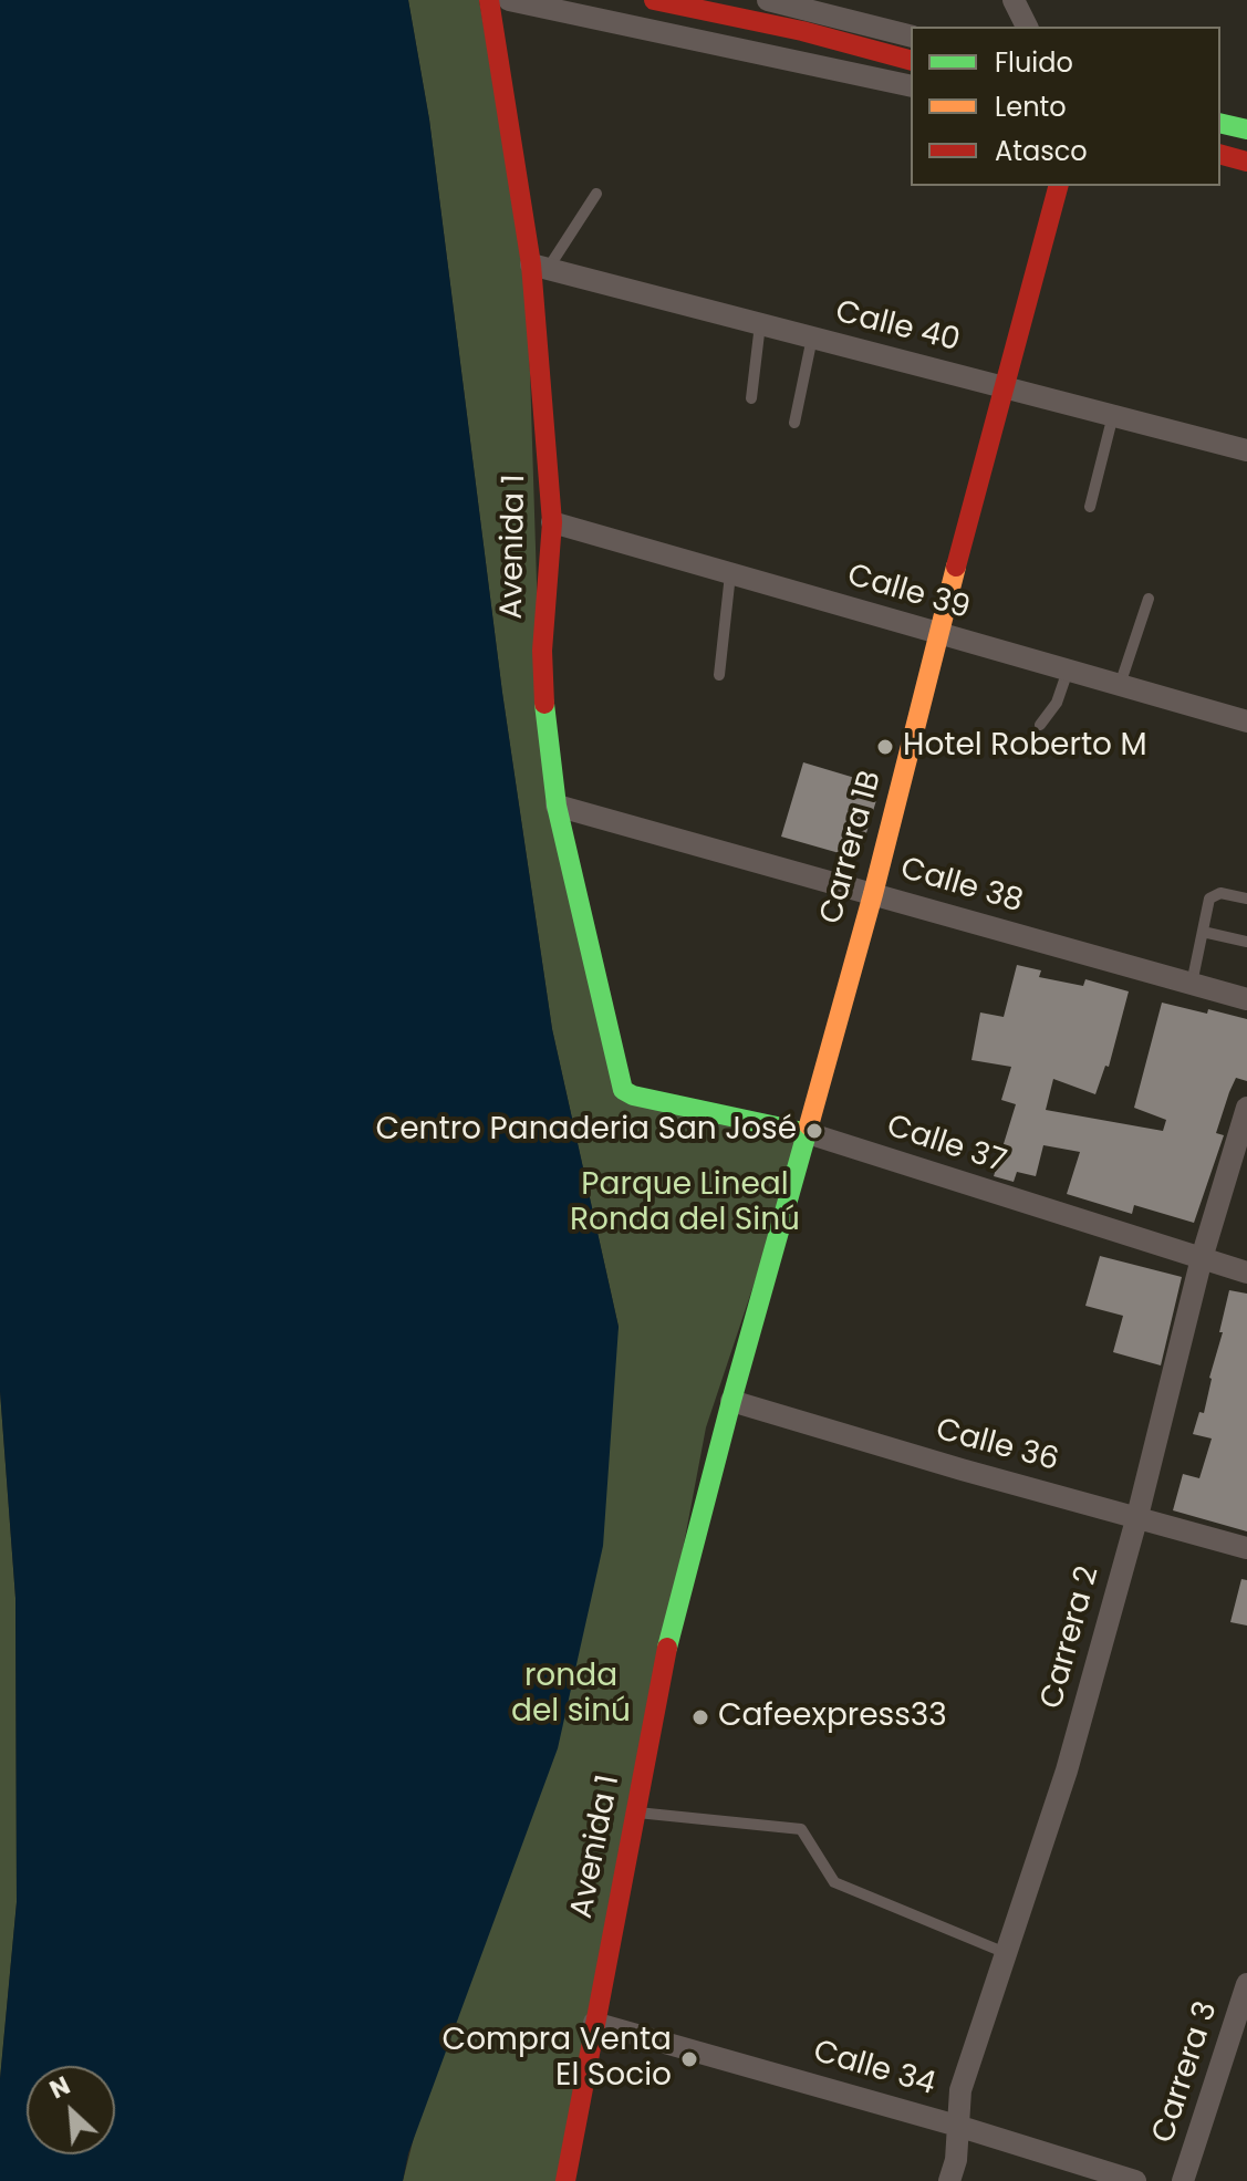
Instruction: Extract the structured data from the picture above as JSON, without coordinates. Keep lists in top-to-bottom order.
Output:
{
  "streets": {
    "street": [
      "Calle 40",
      "Avenida 1",
      "Calle 39",
      "Carrera 1B",
      "Calle 38",
      "Calle 37",
      "Calle 36",
      "Carrera 2",
      "Calle 34",
      "Carrera 3"
    ]
  },
  "crossings": [
    ["Calle 40", "Avenida 1"],
    ["Calle 40", "Carrera 1B"],
    ["Avenida 1", "Calle 39"],
    ["Avenida 1", "Carrera 1B"],
    ["Avenida 1", "Calle 38"],
    ["Avenida 1", "Calle 37"],
    ["Avenida 1", "Calle 34"],
    ["Calle 39", "Carrera 1B"],
    ["Carrera 1B", "Calle 38"],
    ["Carrera 1B", "Calle 37"],
    ["Carrera 1B", "Calle 36"],
    ["Calle 37", "Carrera 2"],
    ["Calle 36", "Carrera 2"],
    ["Carrera 2", "Calle 34"]
  ],
  "parks": ["Parque Lineal Ronda del Sinú", "ronda del sinú"],
  "places": [
    "Hotel Roberto M",
    "Centro Panaderia San José",
    "Cafeexpress33",
    "Compra Venta El Socio"
  ],
  "legend": ["Fluido", "Lento", "Atasco"],
  "north": "top left"
}
